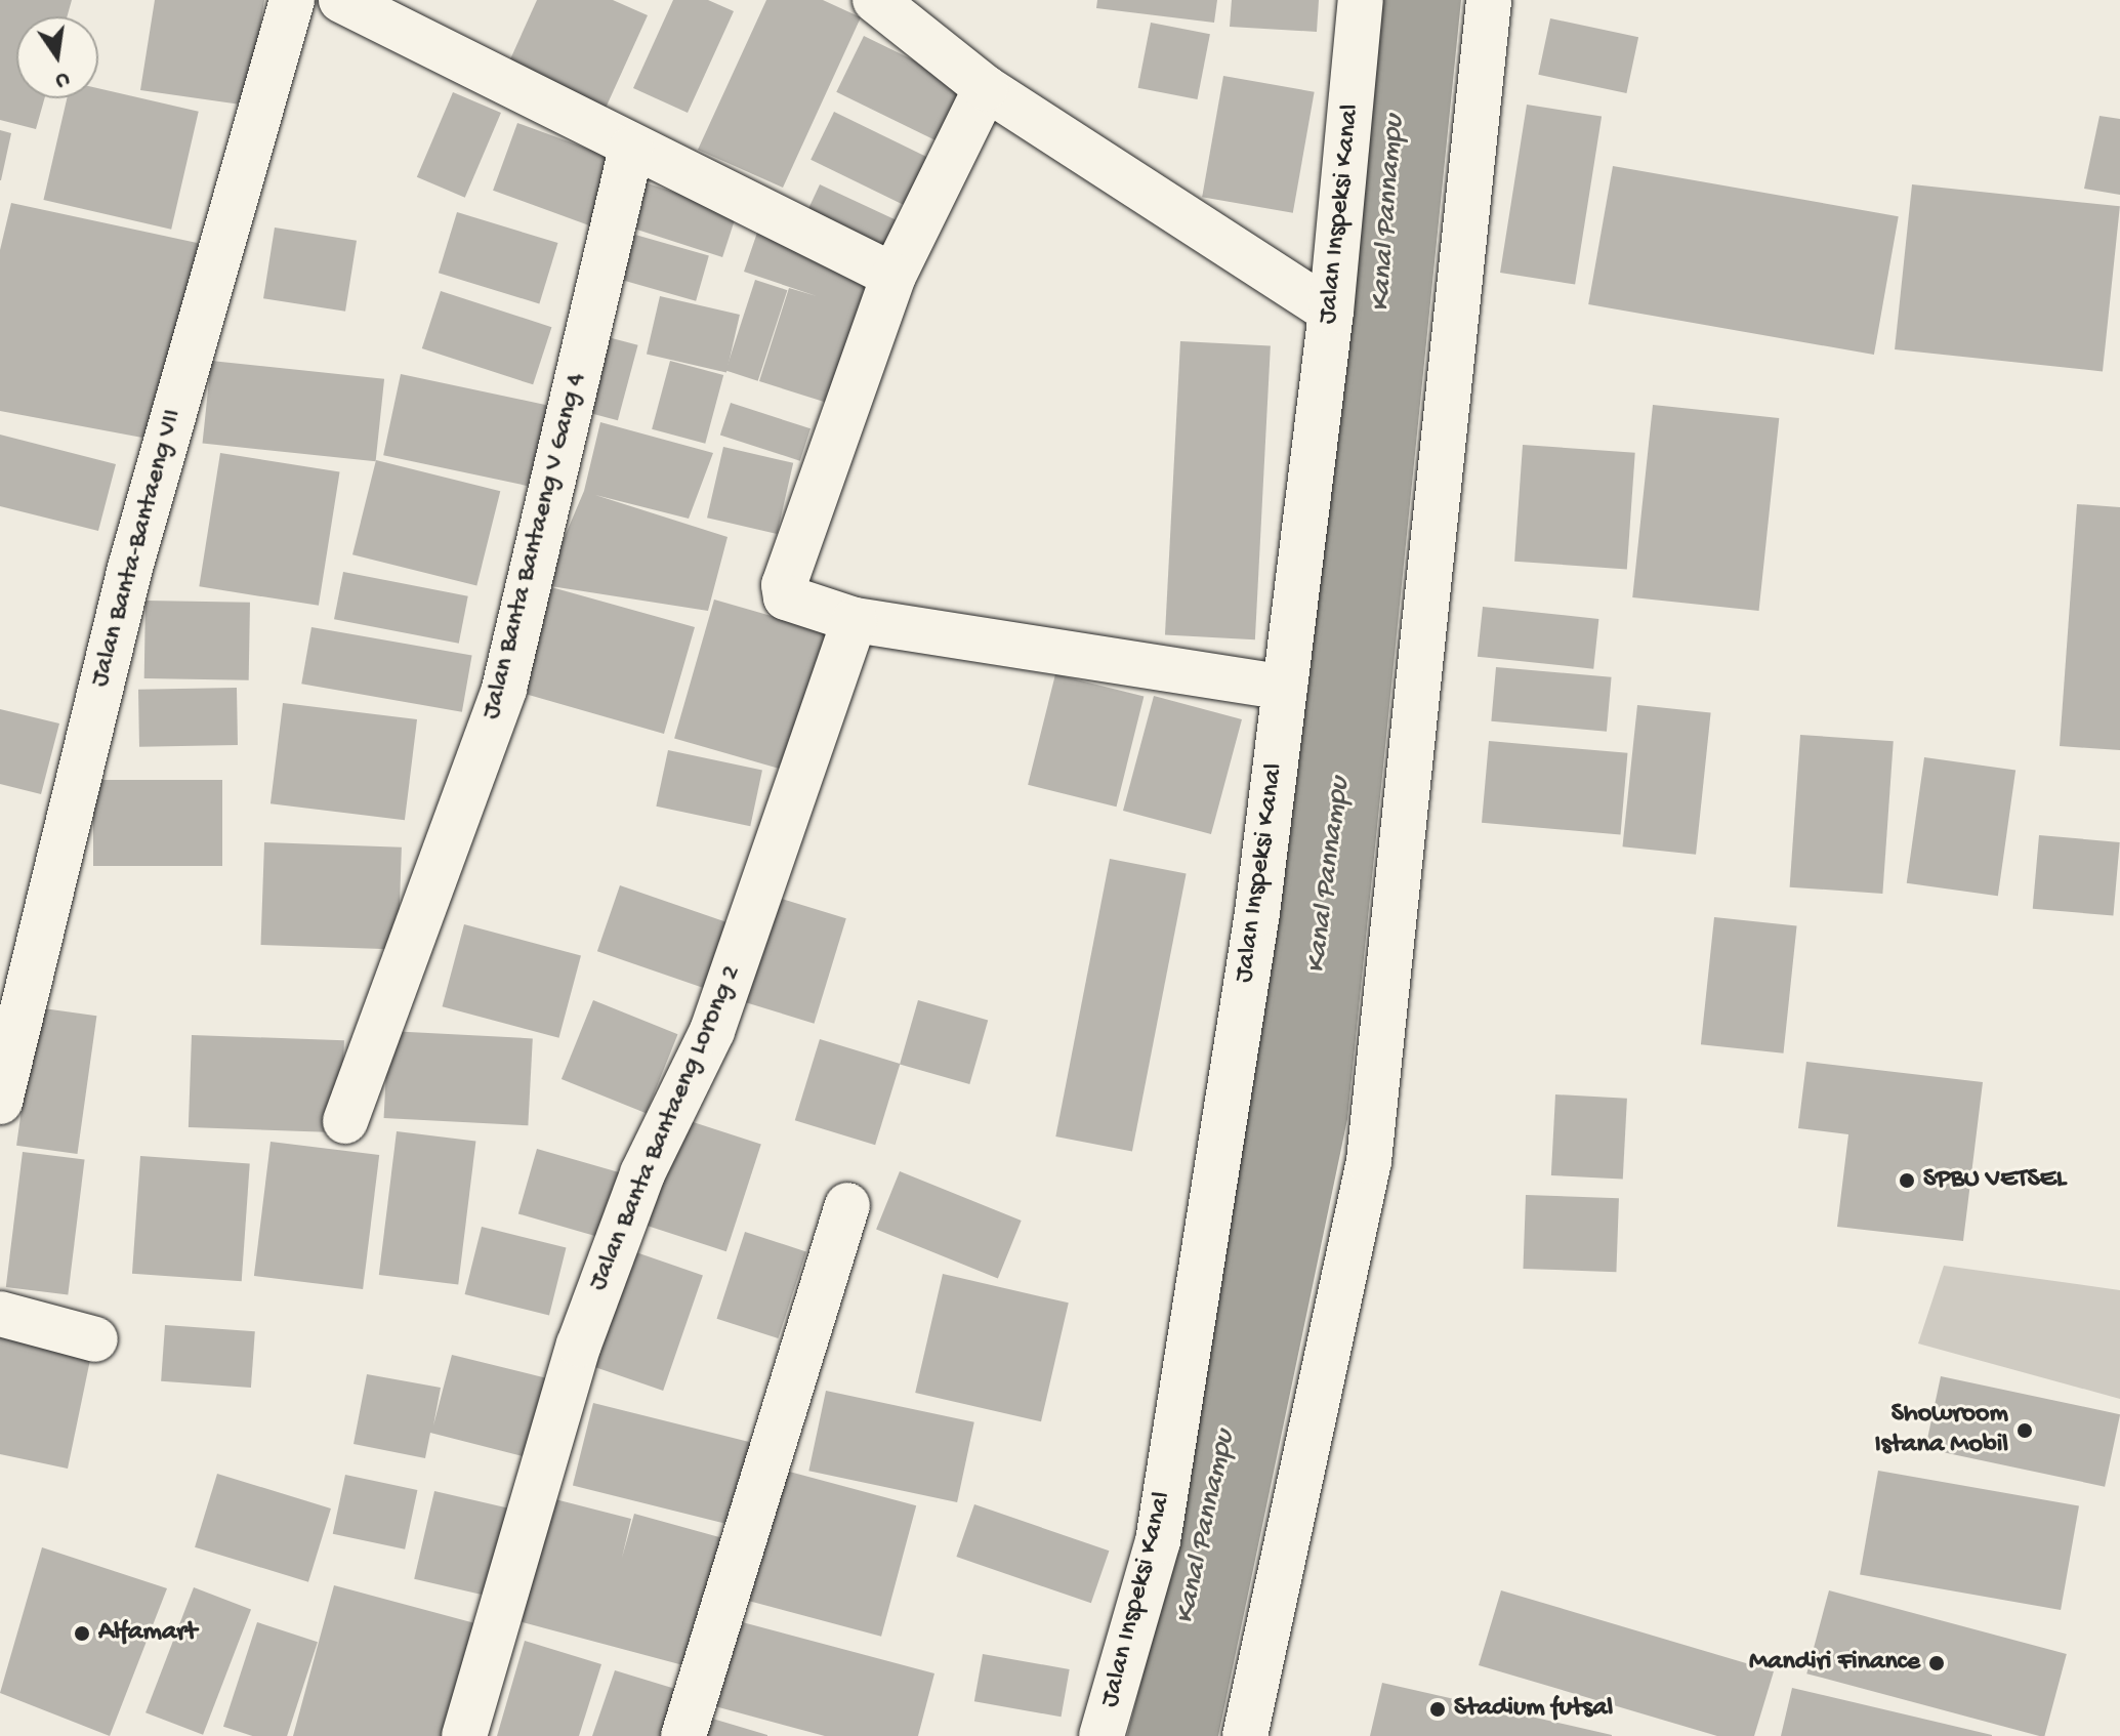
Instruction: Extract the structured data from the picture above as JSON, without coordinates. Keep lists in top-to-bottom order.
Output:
{
  "streets": {
    "street": [
      "Jalan Inspeksi Kanal",
      "Jalan Banta Bantaeng V Gang 4",
      "Jalan Banta-Bantaeng VII",
      "Jalan Banta Bantaeng Lorong 2"
    ]
  },
  "water": ["Kanal Pannampu"],
  "places": [
    "SPBU VETSEL",
    "Showroom Istana Mobil",
    "Alfamart",
    "Mandiri Finance",
    "Stadium futsal"
  ],
  "north": "bottom"
}
